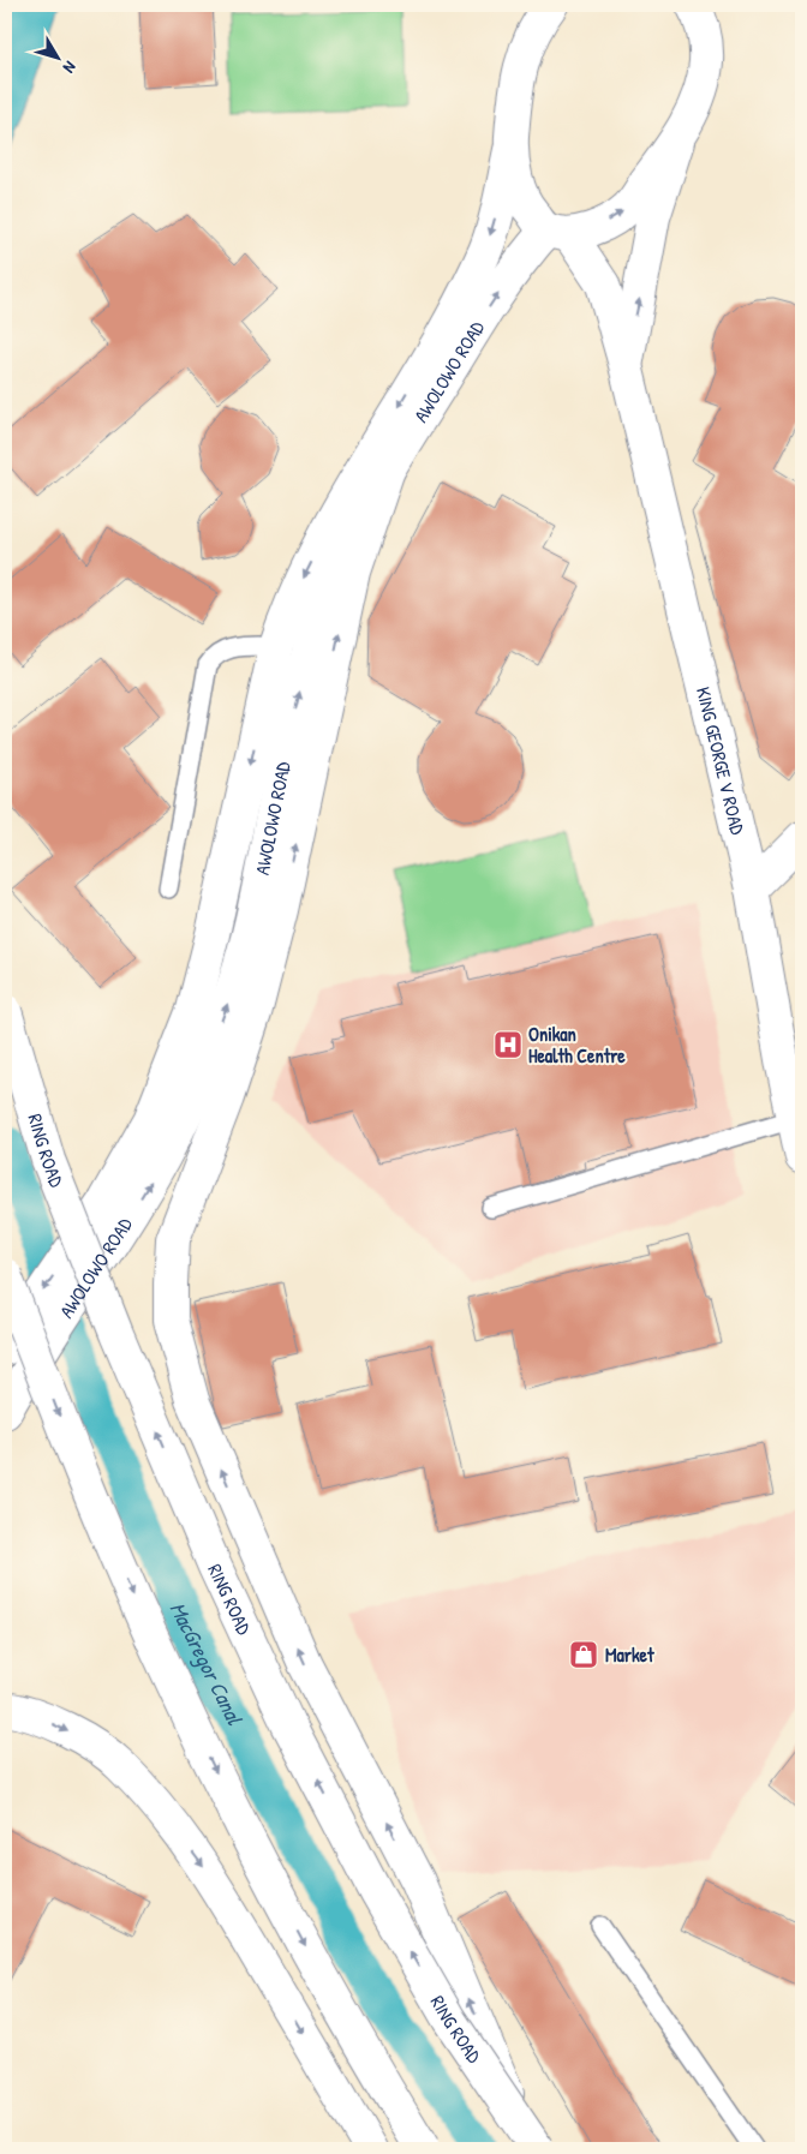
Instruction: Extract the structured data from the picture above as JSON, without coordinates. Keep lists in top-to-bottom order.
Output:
{
  "streets": {
    "main road": ["AWOLOWO ROAD", "KING GEORGE V ROAD", "RING ROAD"]
  },
  "crossings": [
    ["AWOLOWO ROAD", "KING GEORGE V ROAD"]
  ],
  "water": ["MacGregor Canal"],
  "places": {
    "hospital": ["Onikan Health Centre"],
    "shop": ["Market"]
  },
  "north": "bottom right"
}
